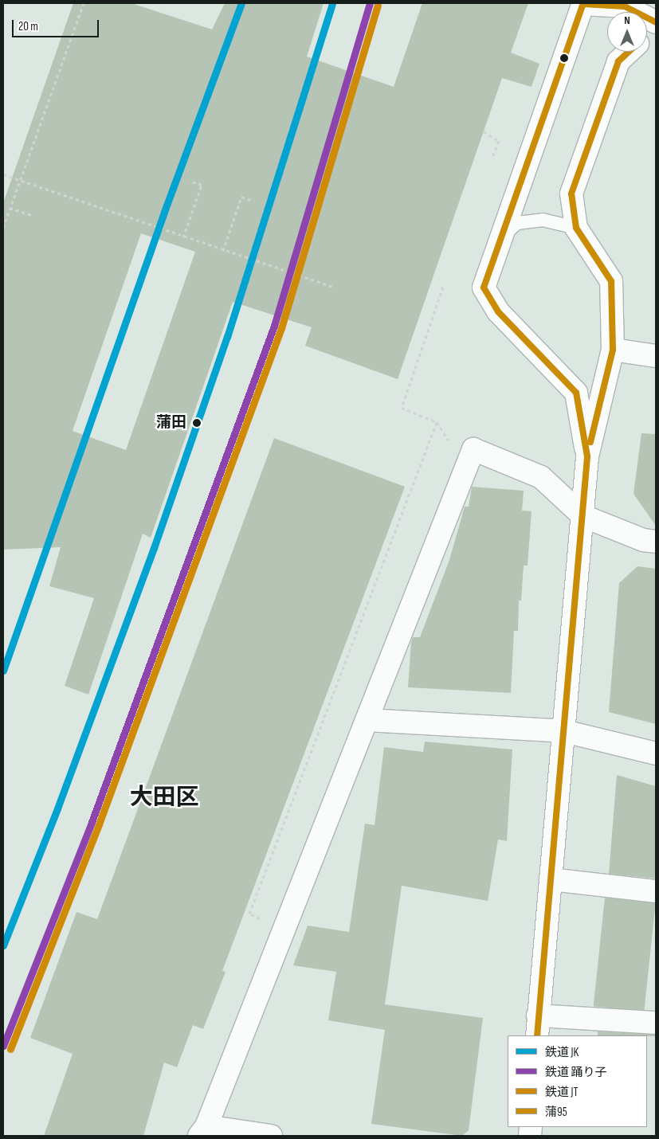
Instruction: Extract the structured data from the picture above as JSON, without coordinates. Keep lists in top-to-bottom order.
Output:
{
  "districts": ["大田区"],
  "places": ["蒲田"],
  "lines": [
    "rail line JK",
    "rail line 踊り子",
    "transit line 蒲95",
    "rail line JT"
  ],
  "legend": [
    "鉄道 JK",
    "鉄道 踊り子",
    "鉄道 JT",
    "蒲95"
  ],
  "scale_bar": "20 m",
  "north": "top"
}
